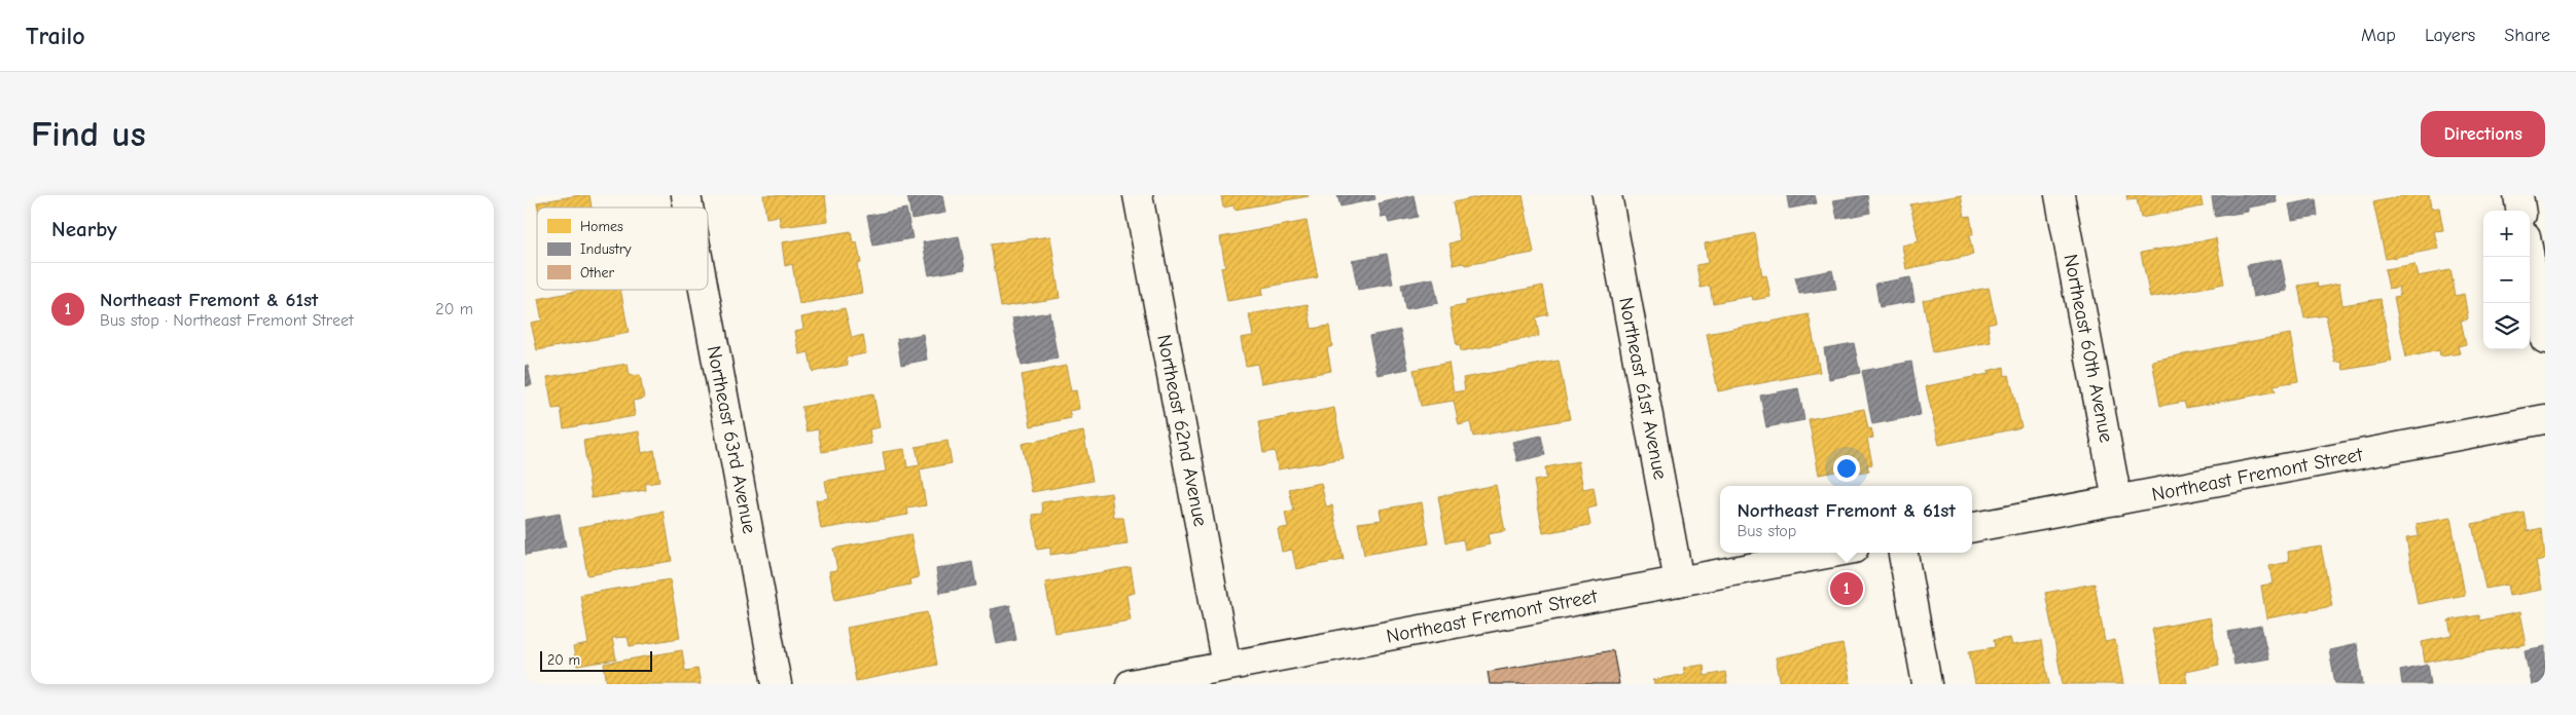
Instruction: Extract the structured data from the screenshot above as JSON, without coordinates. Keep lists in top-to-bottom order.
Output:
{
  "streets": {
    "street": [
      "Northeast 60th Avenue",
      "Northeast 61st Avenue",
      "Northeast 62nd Avenue",
      "Northeast 63rd Avenue",
      "Northeast Fremont Street"
    ]
  },
  "crossings": [
    ["Northeast 60th Avenue", "Northeast Fremont Street"],
    ["Northeast 61st Avenue", "Northeast Fremont Street"],
    ["Northeast 62nd Avenue", "Northeast Fremont Street"]
  ],
  "legend": ["Homes", "Industry", "Other"],
  "scale_bar": "20 m",
  "page": {
    "header": "Trailo",
    "nav": ["Map", "Layers", "Share"],
    "buttons": "Directions",
    "title": "Find us",
    "heading": "Nearby",
    "map_buttons": ["+", "−"],
    "list": [
      {
        "mark": "1",
        "name": "Northeast Fremont & 61st",
        "note": "Bus stop · Northeast Fremont Street",
        "value": "20 m"
      }
    ],
    "popup": ["Northeast Fremont & 61st", "Bus stop"],
    "pins": "1",
    "scale": "20 m"
  }
}
